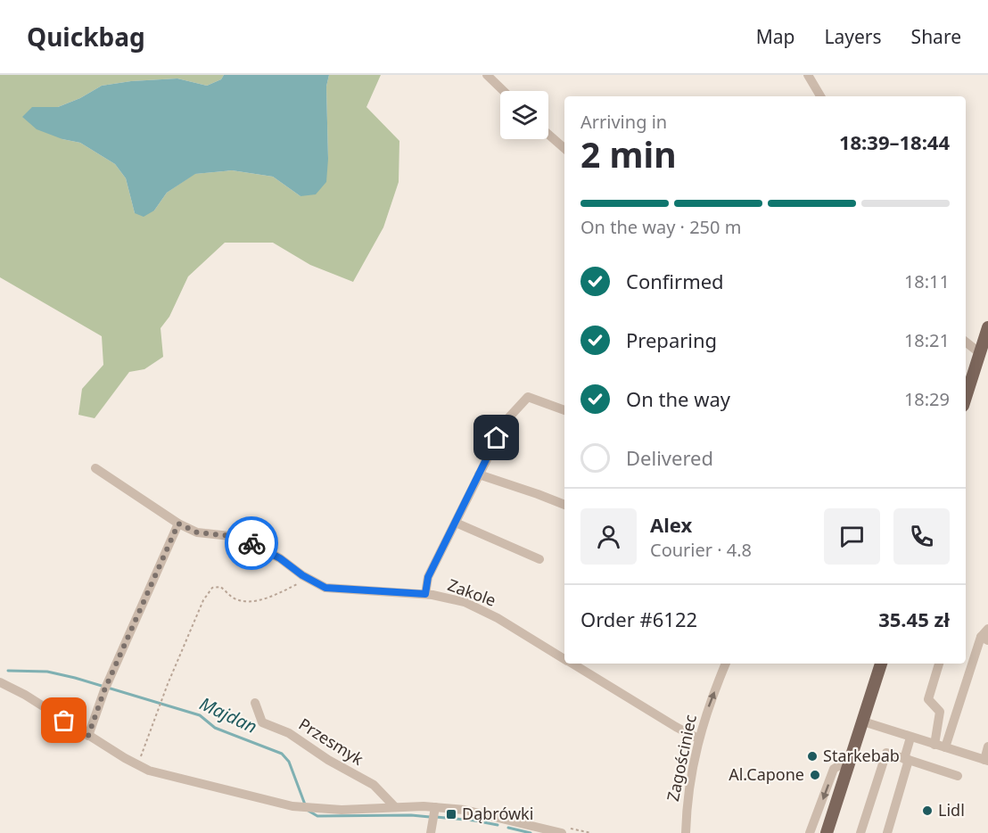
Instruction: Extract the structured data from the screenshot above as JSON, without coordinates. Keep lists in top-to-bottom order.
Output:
{
  "streets": {
    "street": ["Zakole", "Przesmyk", "Zagościniec"]
  },
  "crossings": [
    ["Zakole", "Zagościniec"]
  ],
  "one_way": ["Zagościniec"],
  "water": ["Majdan"],
  "places": {
    "other": ["Starkebab", "Al.Capone", "Lidl"],
    "transit": ["Dąbrówki"]
  },
  "page": {
    "header": "Quickbag",
    "nav": ["Map", "Layers", "Share"],
    "heading": ["2 min", "Arriving in", "18:39–18:44"],
    "panel": [
      "Alex",
      "Courier · 4.8",
      "Order #6122",
      "35.45 zł"
    ],
    "bar": "On the way · 250 m",
    "list": [
      ["Confirmed", "18:11"],
      ["Preparing", "18:21"],
      ["On the way", "18:29"],
      "Delivered"
    ]
  }
}
